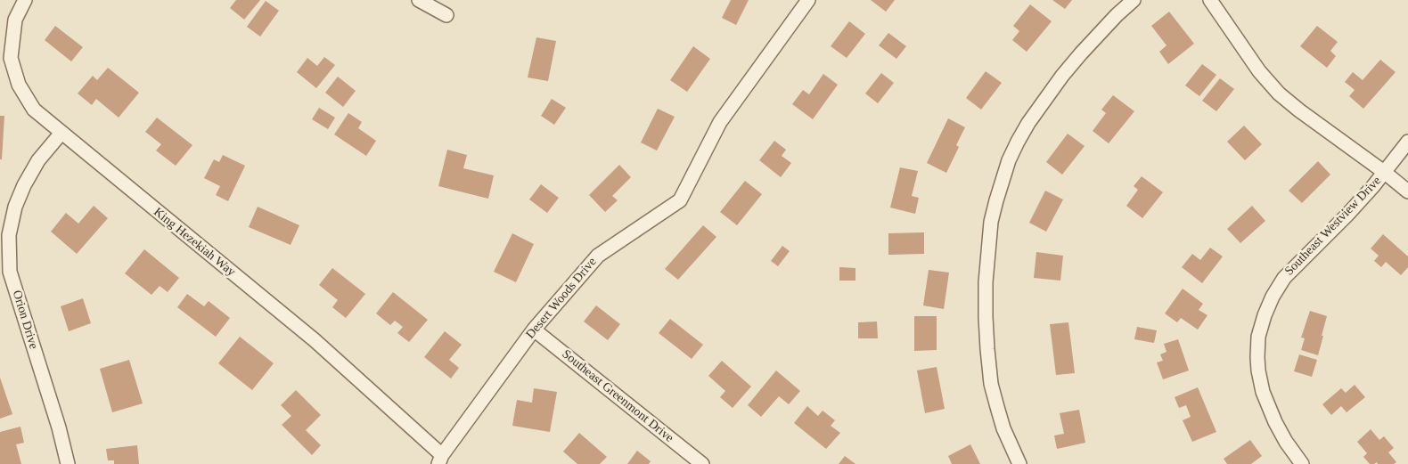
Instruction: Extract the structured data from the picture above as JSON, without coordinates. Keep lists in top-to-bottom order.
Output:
{
  "streets": {
    "street": [
      "Southeast Westview Drive",
      "King Hezekiah Way",
      "Desert Woods Drive",
      "Orion Drive",
      "Southeast Greenmont Drive"
    ]
  },
  "crossings": [
    ["King Hezekiah Way", "Desert Woods Drive"],
    ["King Hezekiah Way", "Orion Drive"],
    ["Desert Woods Drive", "Southeast Greenmont Drive"]
  ]
}
